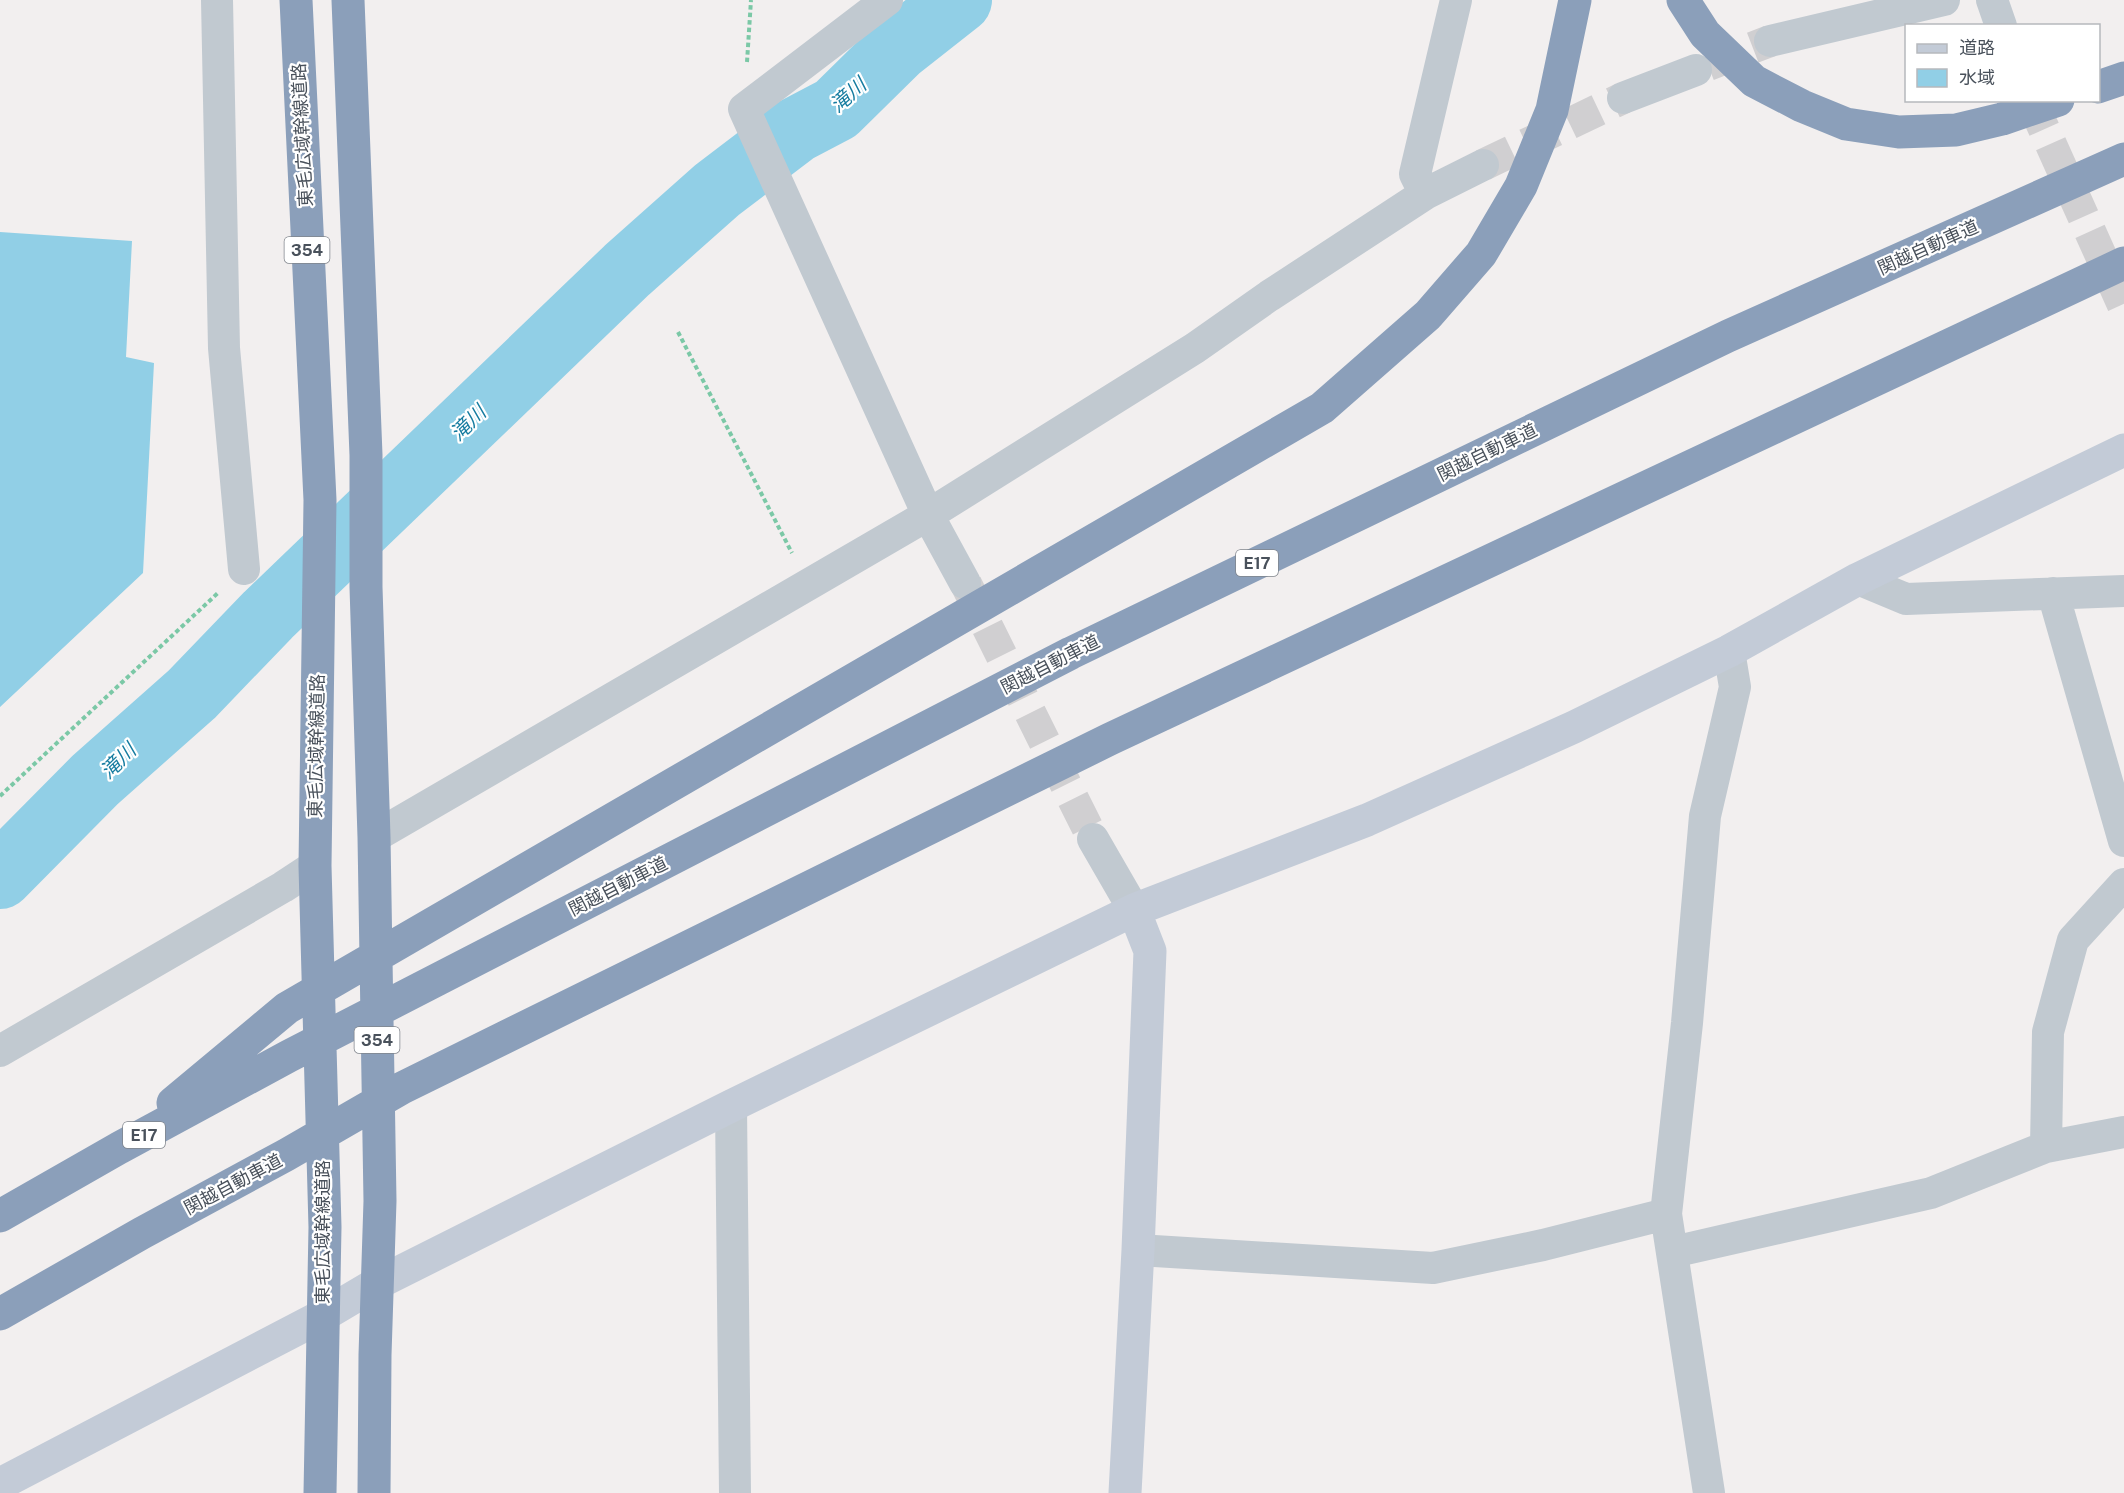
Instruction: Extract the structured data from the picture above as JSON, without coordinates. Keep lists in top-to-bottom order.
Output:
{
  "streets": {
    "highway": [
      "東毛広域幹線道路",
      "関越自動車道",
      "354",
      "E17"
    ]
  },
  "water": ["滝川"],
  "legend": ["道路", "水域"]
}
